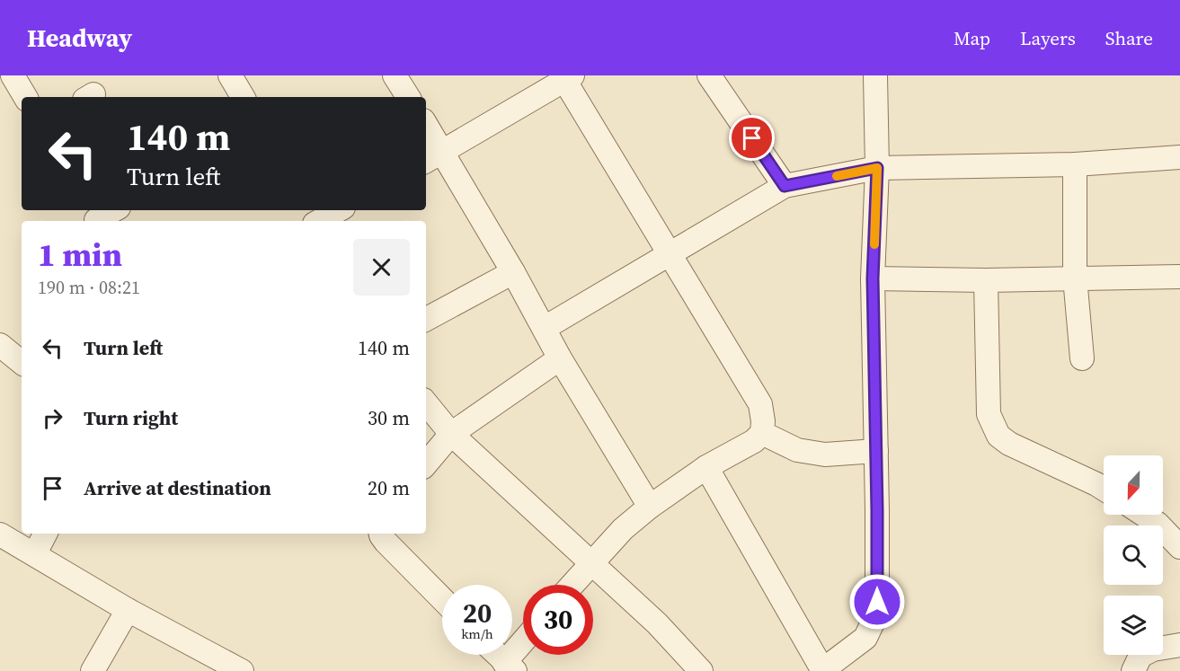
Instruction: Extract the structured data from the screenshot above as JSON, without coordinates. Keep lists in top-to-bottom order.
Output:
{
  "north": "bottom",
  "page": {
    "header": "Headway",
    "nav": ["Map", "Layers", "Share"],
    "turn": ["140 m", "Turn left"],
    "heading": ["1 min", "190 m · 08:21"],
    "list": [
      {
        "name": "Turn left",
        "value": "140 m"
      },
      {
        "name": "Turn right",
        "value": "30 m"
      },
      {
        "name": "Arrive at destination",
        "value": "20 m"
      }
    ],
    "speed": "20 km/h",
    "limit": "30"
  }
}
